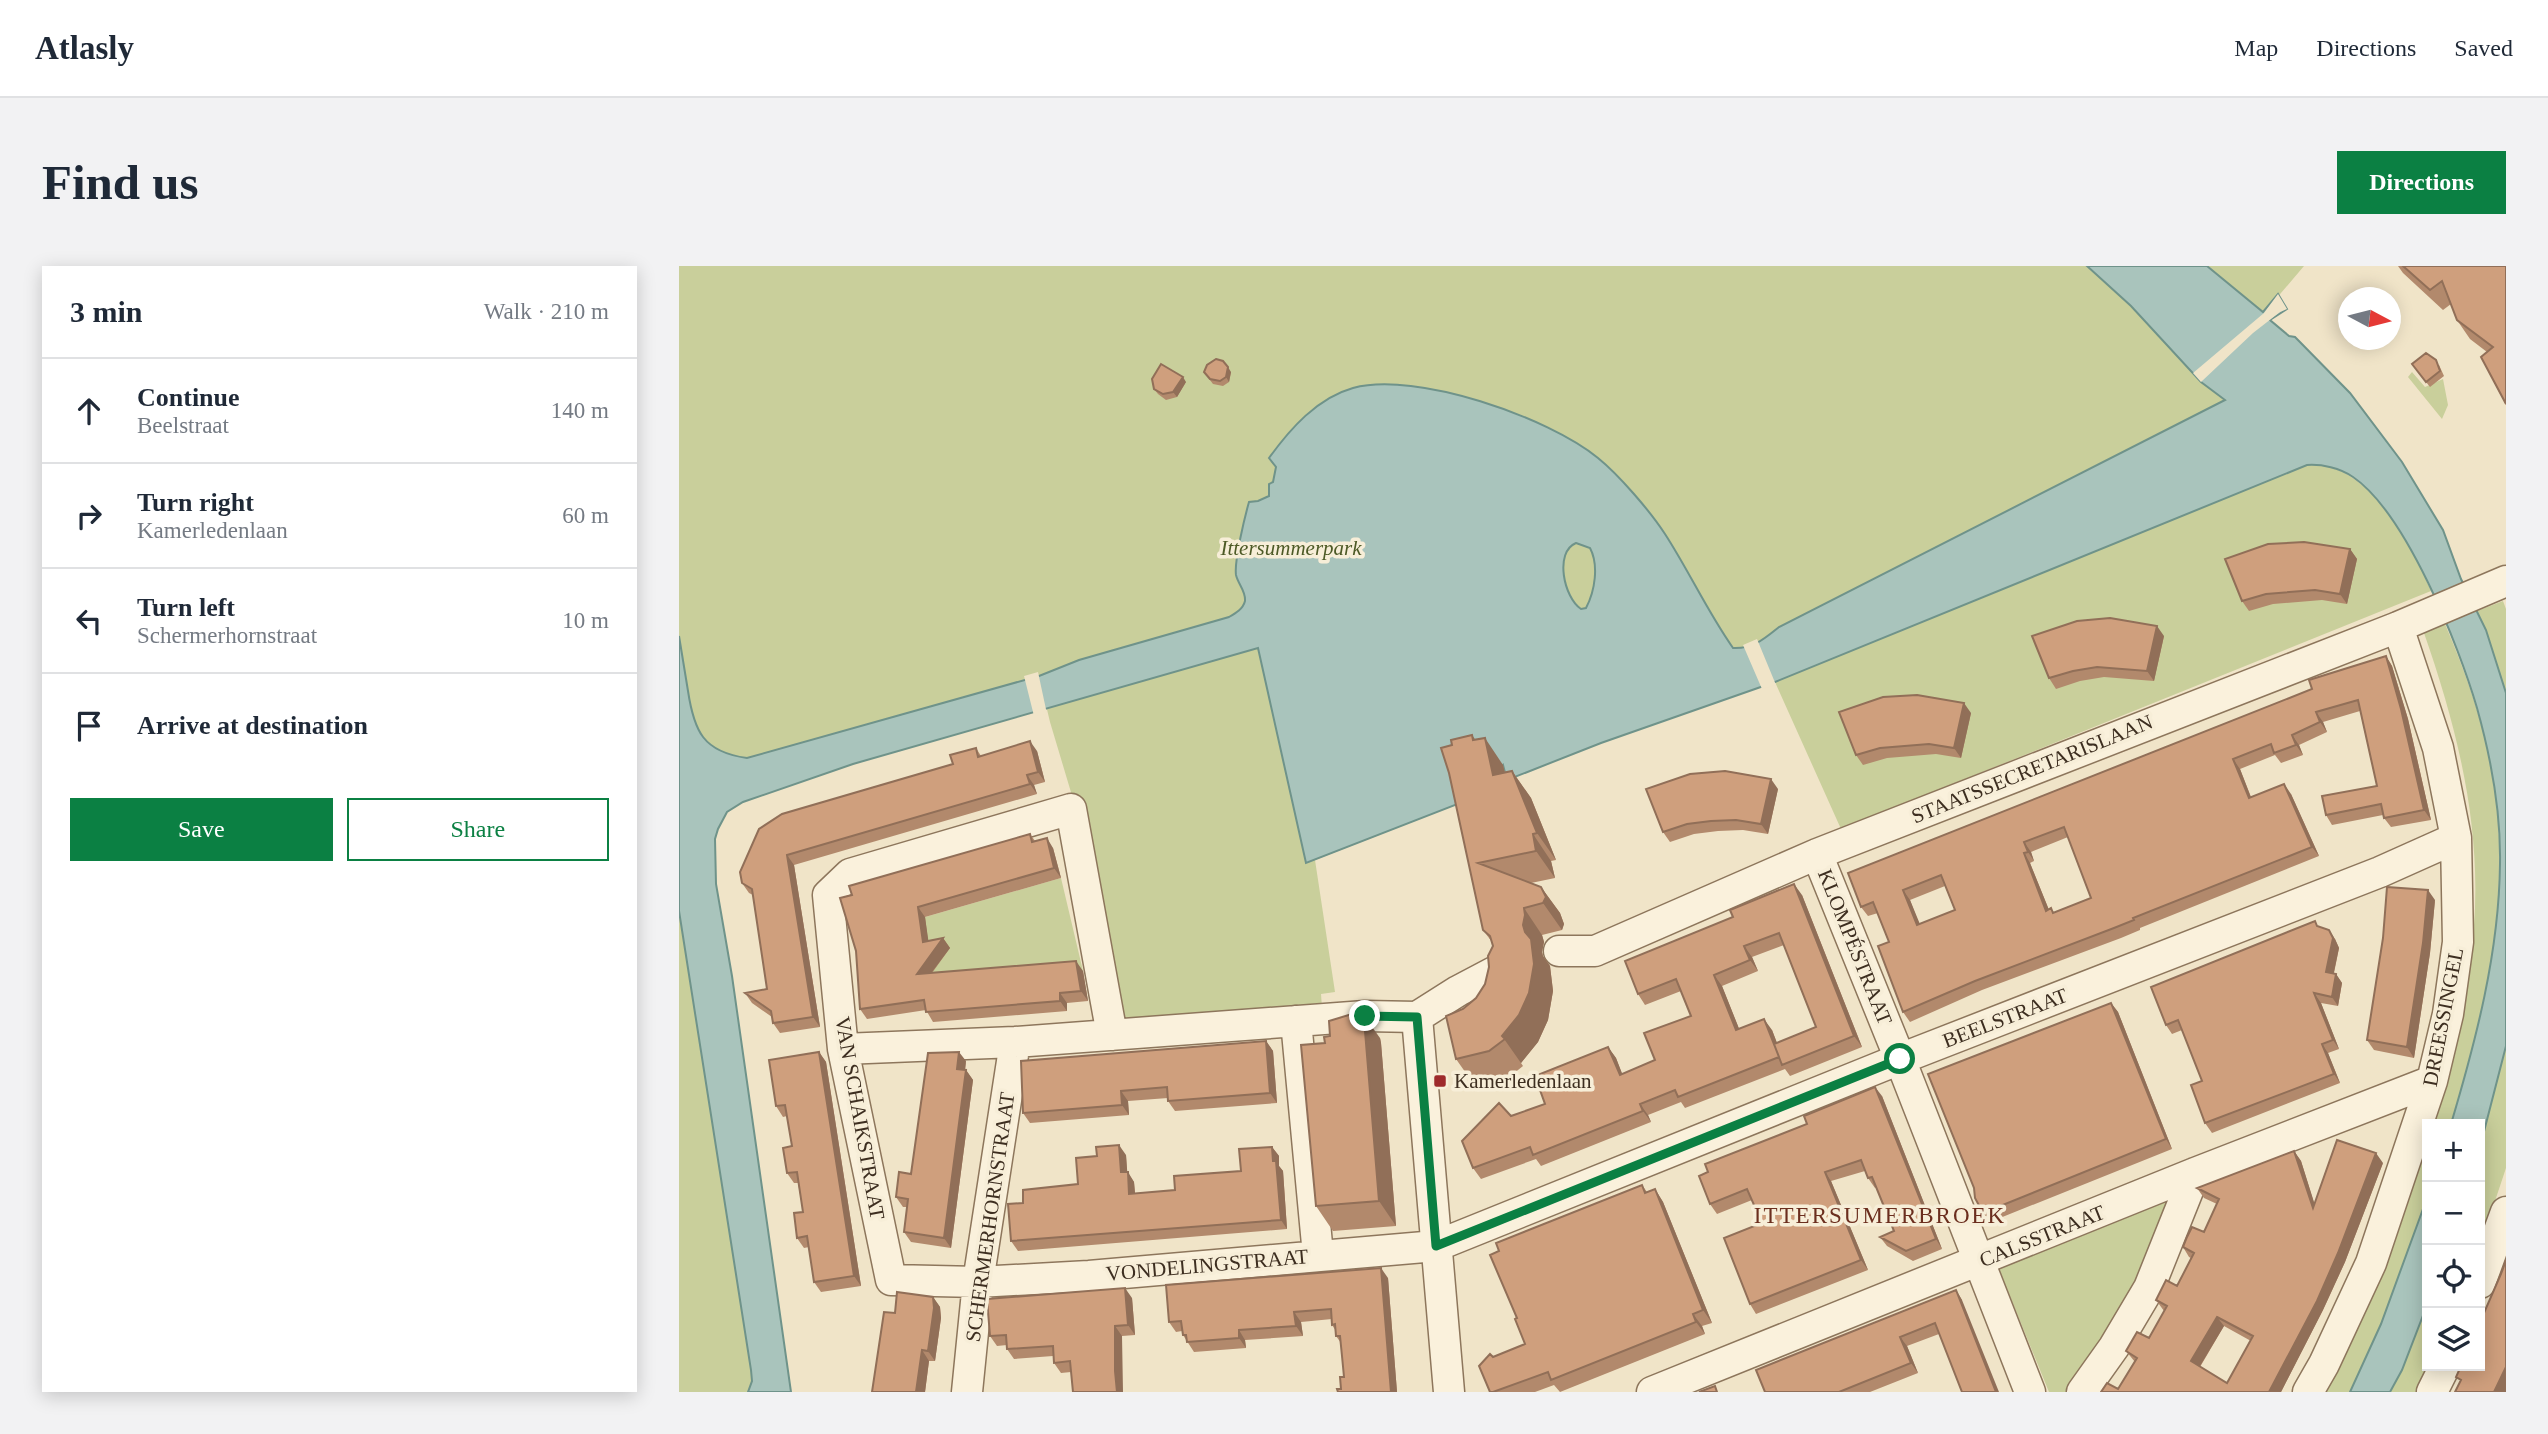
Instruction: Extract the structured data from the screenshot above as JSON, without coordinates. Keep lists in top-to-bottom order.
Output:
{
  "streets": {
    "street": [
      "STAATSSECRETARISLAAN",
      "KLOMPÉSTRAAT",
      "DREESSINGEL",
      "BEELSTRAAT",
      "VAN SCHAIKSTRAAT",
      "SCHERMERHORNSTRAAT",
      "CALSSTRAAT",
      "VONDELINGSTRAAT"
    ]
  },
  "crossings": [
    ["STAATSSECRETARISLAAN", "KLOMPÉSTRAAT"],
    ["STAATSSECRETARISLAAN", "DREESSINGEL"],
    ["KLOMPÉSTRAAT", "BEELSTRAAT"],
    ["KLOMPÉSTRAAT", "CALSSTRAAT"],
    ["DREESSINGEL", "BEELSTRAAT"],
    ["DREESSINGEL", "CALSSTRAAT"],
    ["BEELSTRAAT", "VONDELINGSTRAAT"],
    ["VAN SCHAIKSTRAAT", "SCHERMERHORNSTRAAT"],
    ["VAN SCHAIKSTRAAT", "VONDELINGSTRAAT"],
    ["SCHERMERHORNSTRAAT", "VONDELINGSTRAAT"]
  ],
  "districts": ["ITTERSUMERBROEK"],
  "parks": ["Ittersummerpark"],
  "places": {
    "transit": ["Kamerledenlaan"]
  },
  "north": "right",
  "page": {
    "header": "Atlasly",
    "nav": ["Map", "Directions", "Saved"],
    "buttons": [
      "Directions",
      ["Save", "Share"]
    ],
    "title": "Find us",
    "heading": ["3 min", "Walk · 210 m"],
    "list": [
      ["Continue", "Beelstraat", "140 m"],
      ["Turn right", "Kamerledenlaan", "60 m"],
      ["Turn left", "Schermerhornstraat", "10 m"],
      "Arrive at destination"
    ],
    "map_buttons": ["+", "−"]
  }
}
